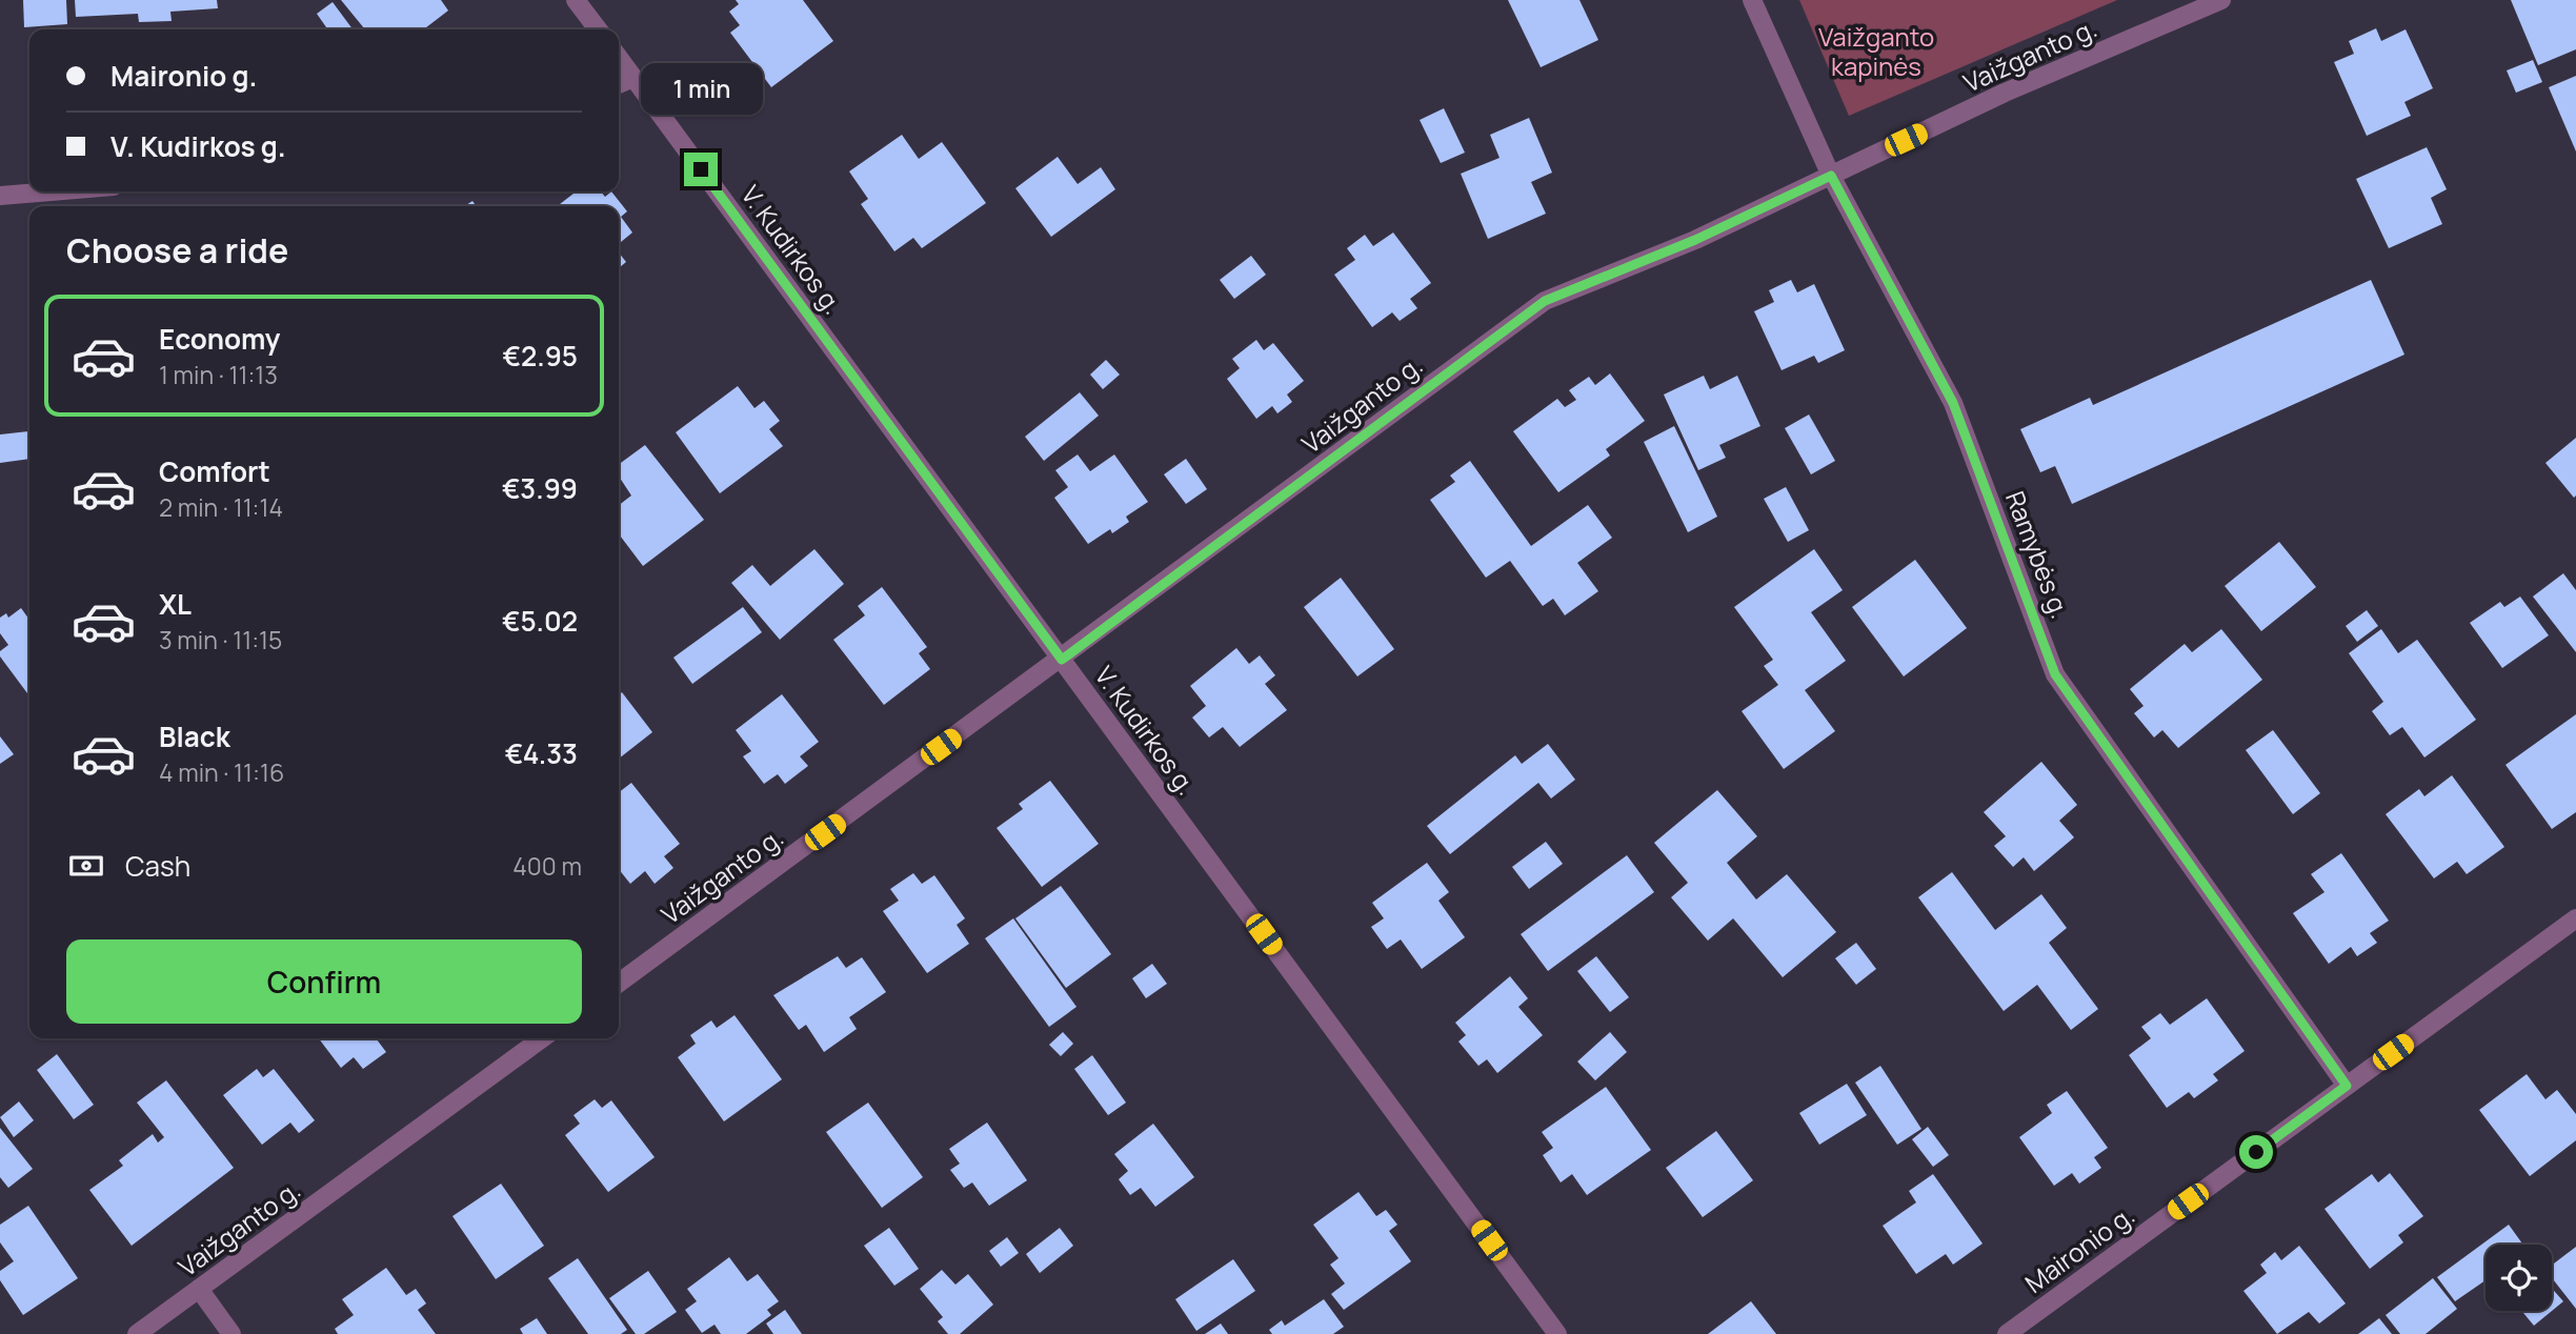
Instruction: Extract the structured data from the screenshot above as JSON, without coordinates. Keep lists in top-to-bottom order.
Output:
{
  "streets": {
    "street": [
      "Vaižganto g.",
      "V. Kudirkos g.",
      "Ramybės g.",
      "Maironio g."
    ]
  },
  "crossings": [
    ["Vaižganto g.", "V. Kudirkos g."],
    ["Vaižganto g.", "Ramybės g."],
    ["Ramybės g.", "Maironio g."]
  ],
  "parks": ["Vaižganto kapinės"],
  "page": {
    "banner": ["Maironio g.", "V. Kudirkos g."],
    "bubble": "1 min",
    "heading": "Choose a ride",
    "list": [
      {
        "name": "Economy",
        "note": "1 min · 11:13",
        "value": "€2.95"
      },
      {
        "name": "Comfort",
        "note": "2 min · 11:14",
        "value": "€3.99"
      },
      {
        "name": "XL",
        "note": "3 min · 11:15",
        "value": "€5.02"
      },
      {
        "name": "Black",
        "note": "4 min · 11:16",
        "value": "€4.33"
      }
    ],
    "pay": ["Cash", "400 m"],
    "buttons": "Confirm"
  }
}
